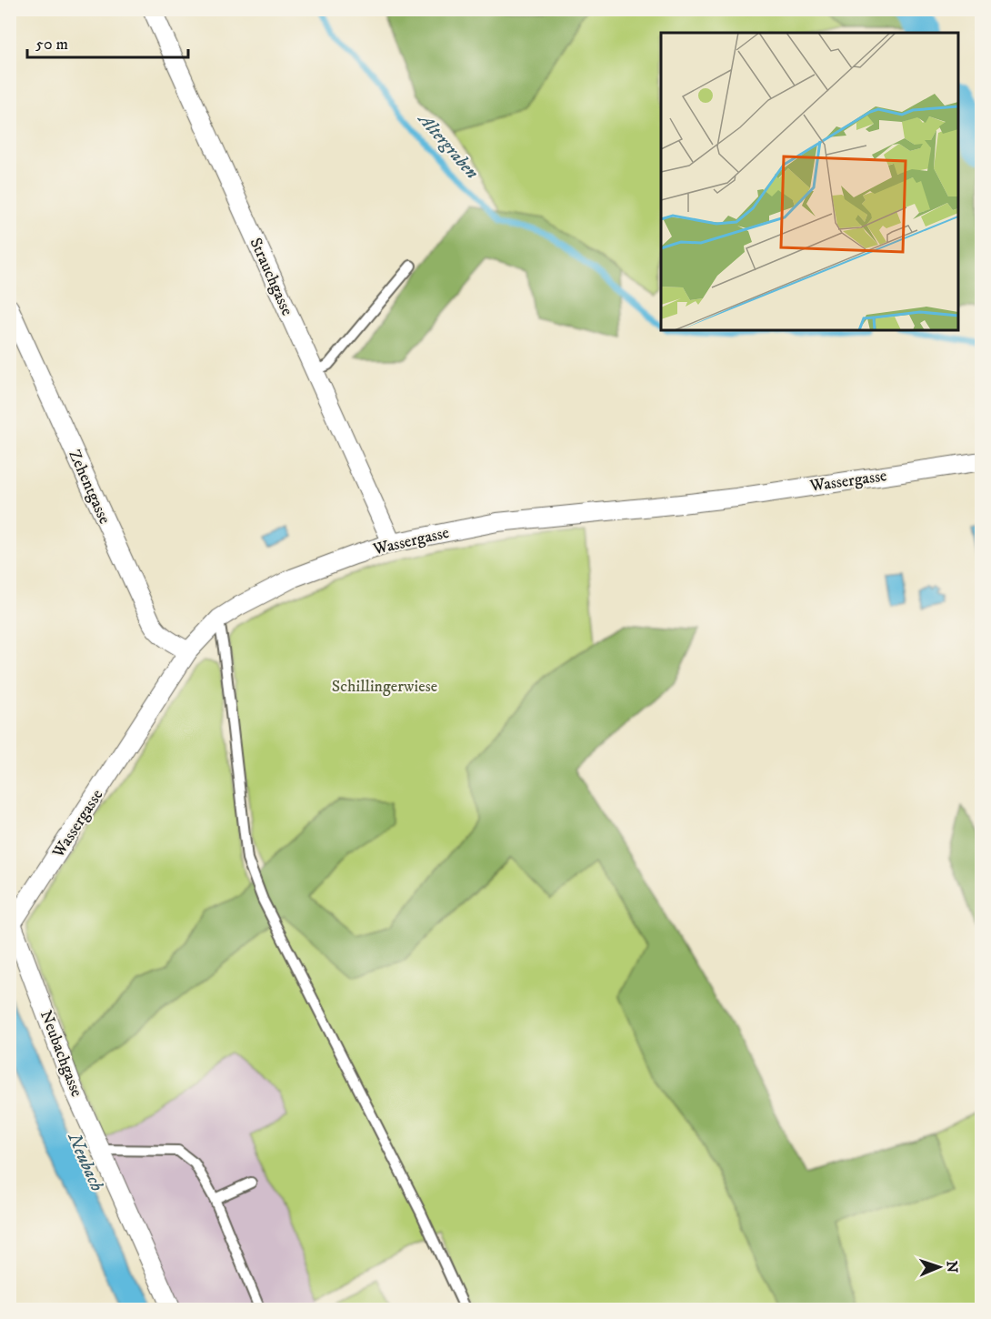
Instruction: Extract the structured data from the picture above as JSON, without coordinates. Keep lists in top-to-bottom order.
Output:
{
  "streets": {
    "street": [
      "Strauchgasse",
      "Wassergasse",
      "Zehentgasse",
      "Neubachgasse"
    ]
  },
  "crossings": [
    ["Strauchgasse", "Wassergasse"],
    ["Wassergasse", "Zehentgasse"],
    ["Wassergasse", "Neubachgasse"]
  ],
  "water": ["Altergraben", "Neubach"],
  "parks": ["Schillingerwiese"],
  "scale_bar": "50 m",
  "north": "right"
}
